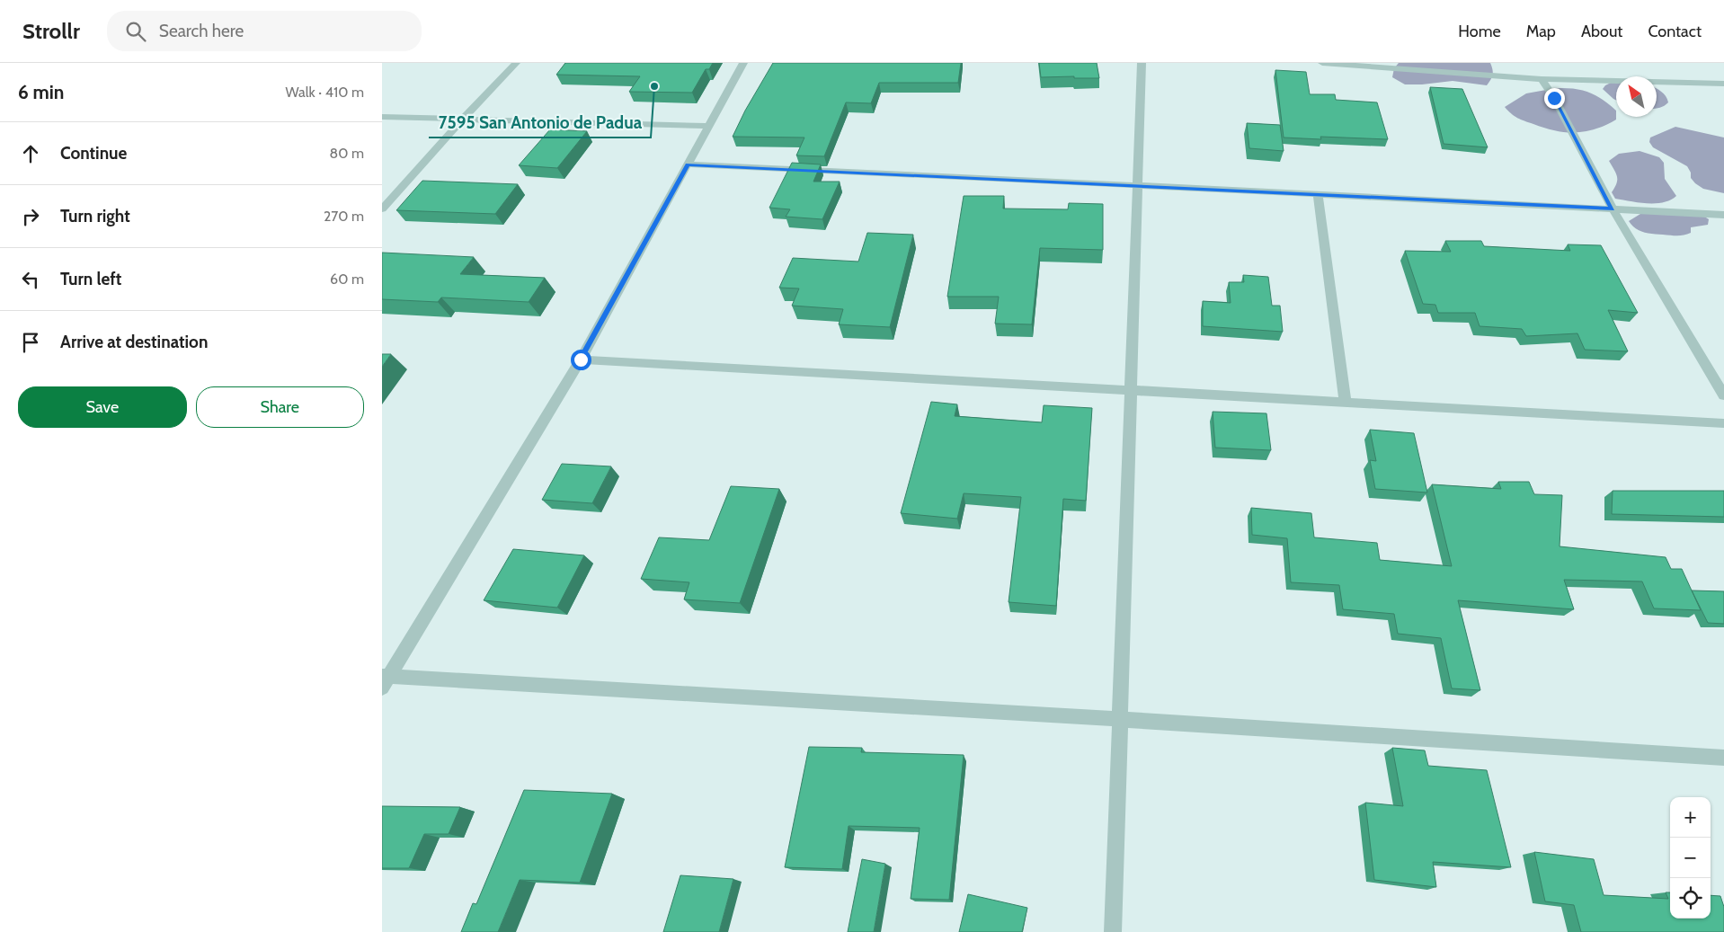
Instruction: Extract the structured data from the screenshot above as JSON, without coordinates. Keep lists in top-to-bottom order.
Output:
{
  "places": ["7595 San Antonio de Padua"],
  "north": "top left",
  "page": {
    "header": "Strollr",
    "search": "Search here",
    "nav": [
      "Home",
      "Map",
      "About",
      "Contact"
    ],
    "heading": ["6 min", "Walk · 410 m"],
    "list": [
      ["Continue", "80 m"],
      ["Turn right", "270 m"],
      ["Turn left", "60 m"],
      "Arrive at destination"
    ],
    "buttons": ["Save", "Share"],
    "map_buttons": ["+", "−"]
  }
}
